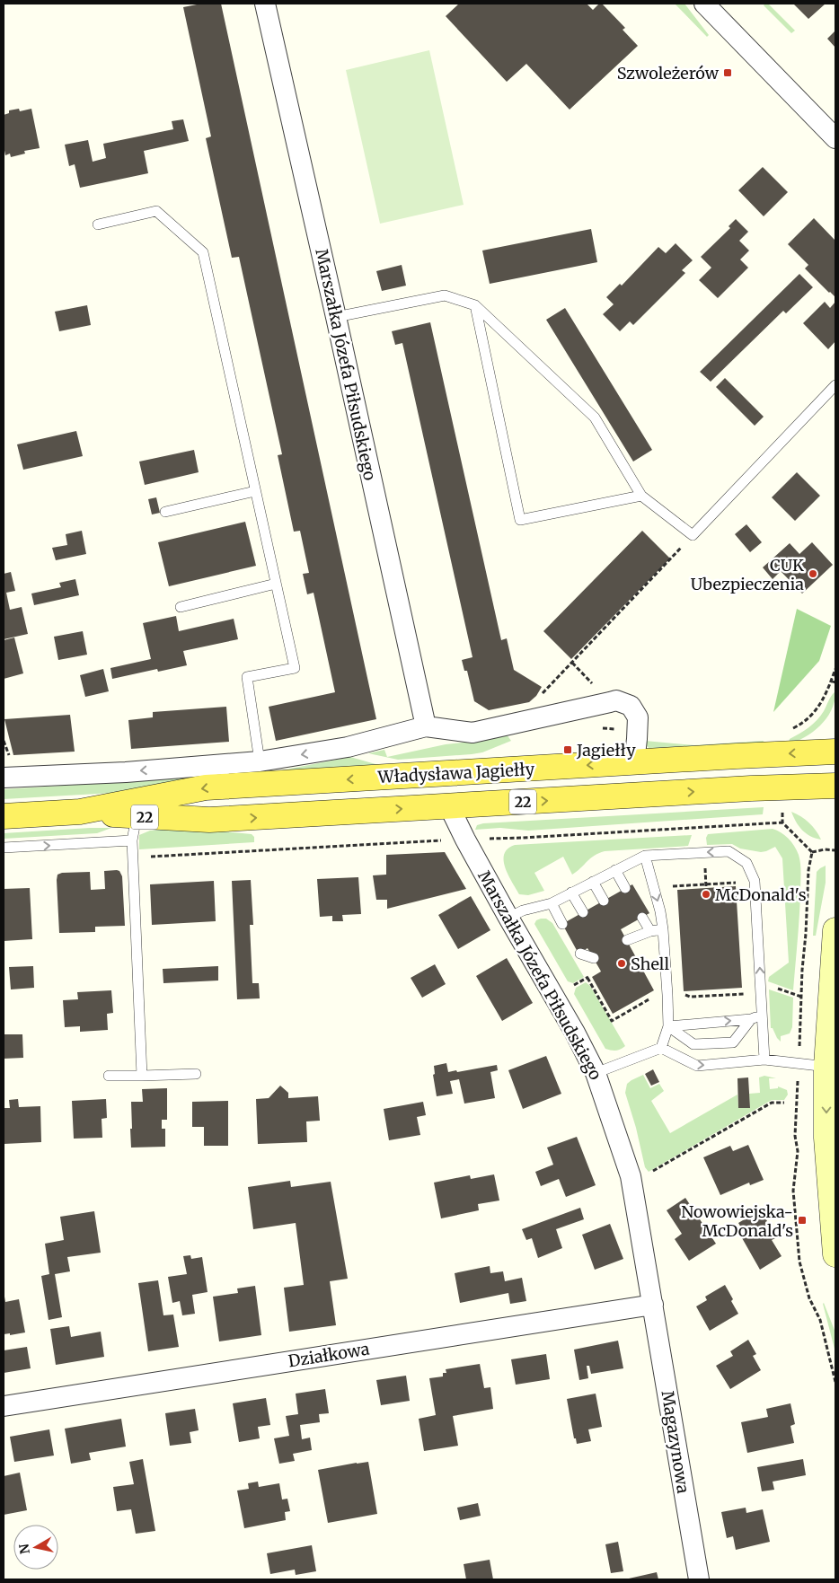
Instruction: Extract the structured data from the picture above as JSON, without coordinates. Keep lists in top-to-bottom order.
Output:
{
  "streets": {
    "main road": ["Władysława Jagiełły", "22"],
    "street": ["Marszałka Józefa Piłsudskiego", "Działkowa", "Magazynowa"]
  },
  "crossings": [
    ["Marszałka Józefa Piłsudskiego", "Władysława Jagiełły"],
    ["Marszałka Józefa Piłsudskiego", "Działkowa"],
    ["Marszałka Józefa Piłsudskiego", "Magazynowa"],
    ["Działkowa", "Magazynowa"]
  ],
  "places": {
    "transit": ["Szwoleżerów", "Jagiełły", "Nowowiejska- McDonald's"],
    "other": ["CUK Ubezpieczenia", "McDonald's", "Shell"]
  },
  "north": "left"
}
